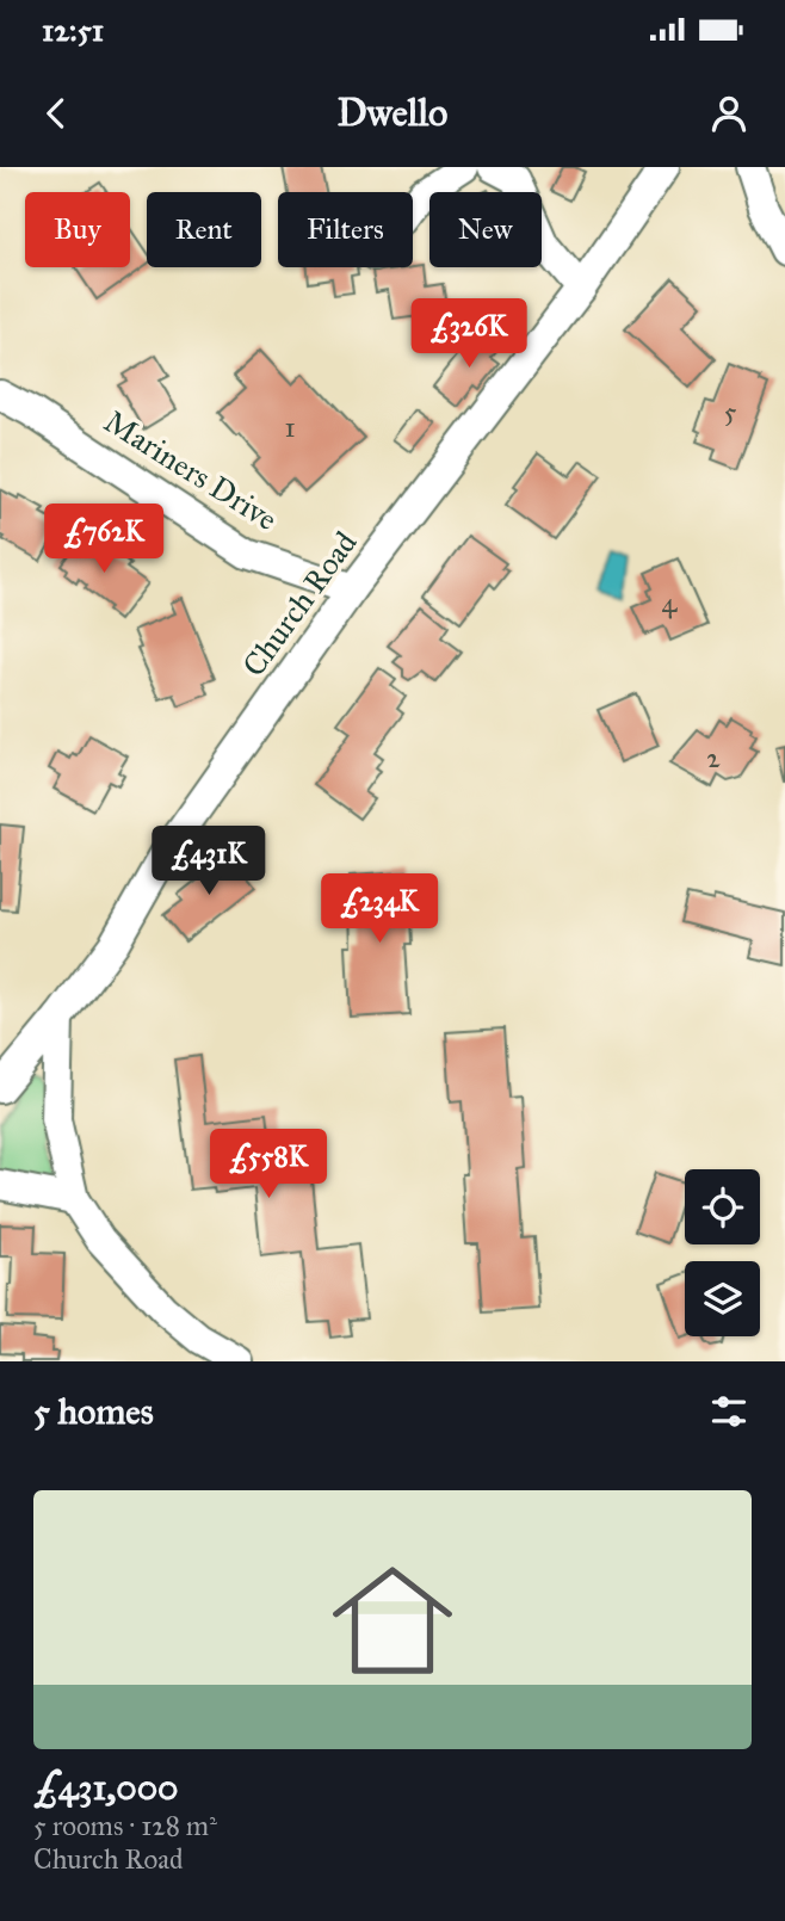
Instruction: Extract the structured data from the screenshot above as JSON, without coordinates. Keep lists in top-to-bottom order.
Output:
{
  "streets": {
    "street": ["Mariners Drive", "Church Road"]
  },
  "crossings": [
    ["Mariners Drive", "Church Road"]
  ],
  "house_numbers": [
    "5",
    "1",
    "4",
    "2"
  ],
  "page": {
    "status": "12:51",
    "header": "Dwello",
    "chip": [
      "Buy",
      "Rent",
      "Filters",
      "New"
    ],
    "price": [
      "£326K",
      "£762K",
      "£431K",
      "£234K",
      "£558K"
    ],
    "heading": "5 homes",
    "list": [
      {
        "name": "£431,000",
        "note": "5 rooms · 128 m² · Church Road"
      }
    ]
  }
}
